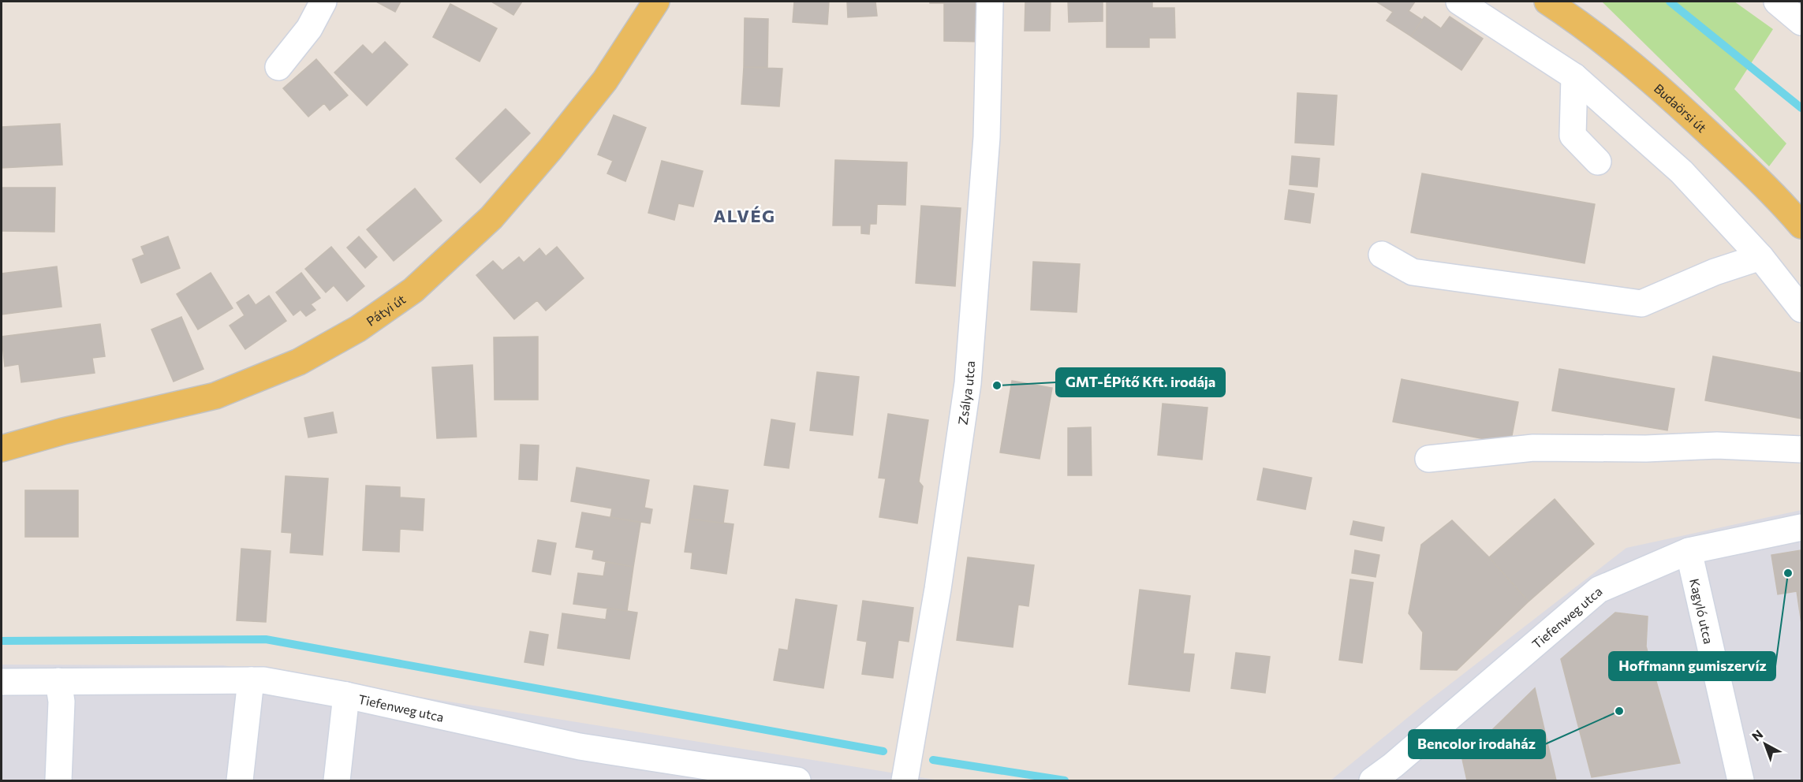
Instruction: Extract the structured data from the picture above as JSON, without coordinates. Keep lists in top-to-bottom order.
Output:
{
  "streets": {
    "main road": ["Budaörsi út", "Pátyi út"],
    "street": ["Zsálya utca", "Kagyló utca", "Tiefenweg utca"]
  },
  "crossings": [
    ["Kagyló utca", "Tiefenweg utca"]
  ],
  "districts": ["ALVÉG"],
  "places": ["GMT-ÉPítő Kft. irodája", "Hoffmann gumiszervíz", "Bencolor irodaház"],
  "north": "top left"
}
